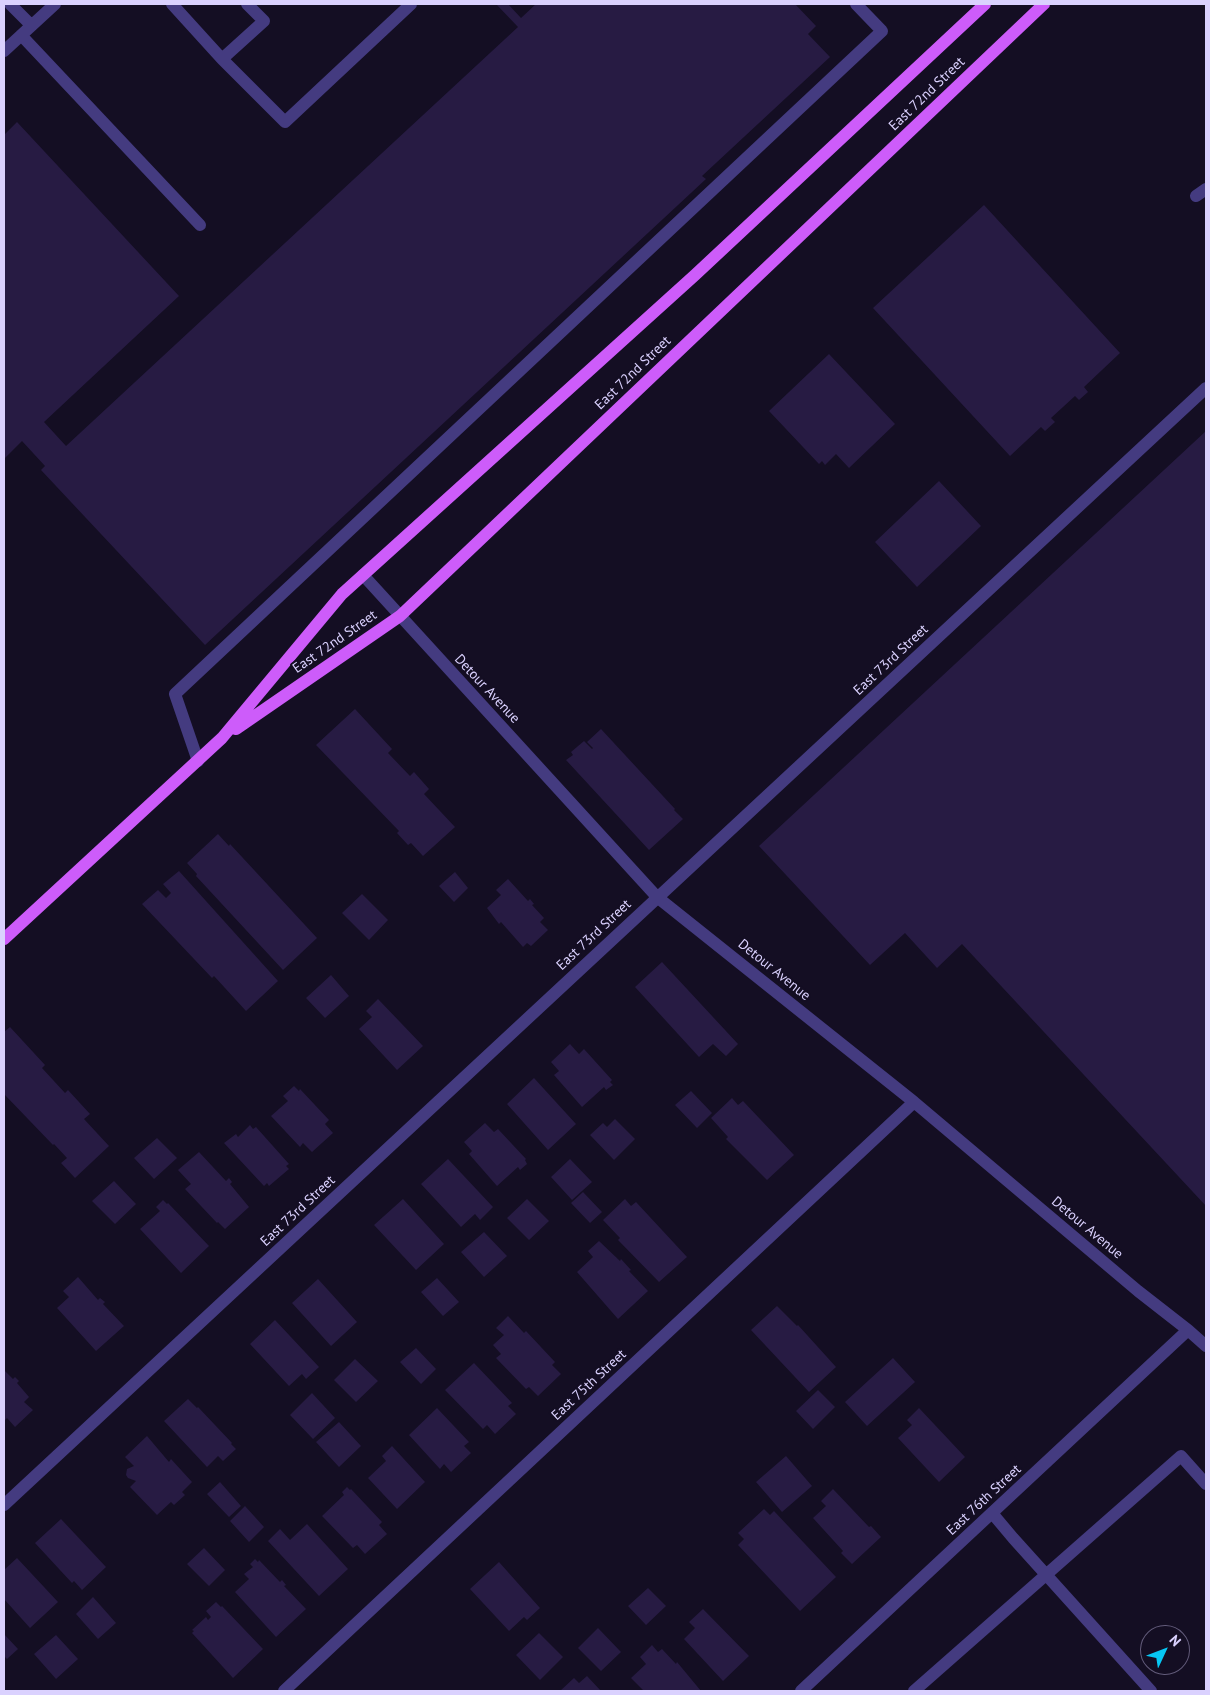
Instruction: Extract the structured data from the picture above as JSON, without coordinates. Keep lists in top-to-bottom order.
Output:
{
  "streets": {
    "main road": ["East 72nd Street"],
    "street": [
      "East 73rd Street",
      "Detour Avenue",
      "East 75th Street",
      "East 76th Street"
    ]
  },
  "crossings": [
    ["East 72nd Street", "Detour Avenue"],
    ["East 73rd Street", "Detour Avenue"],
    ["Detour Avenue", "East 75th Street"],
    ["Detour Avenue", "East 76th Street"]
  ],
  "north": "top right"
}
